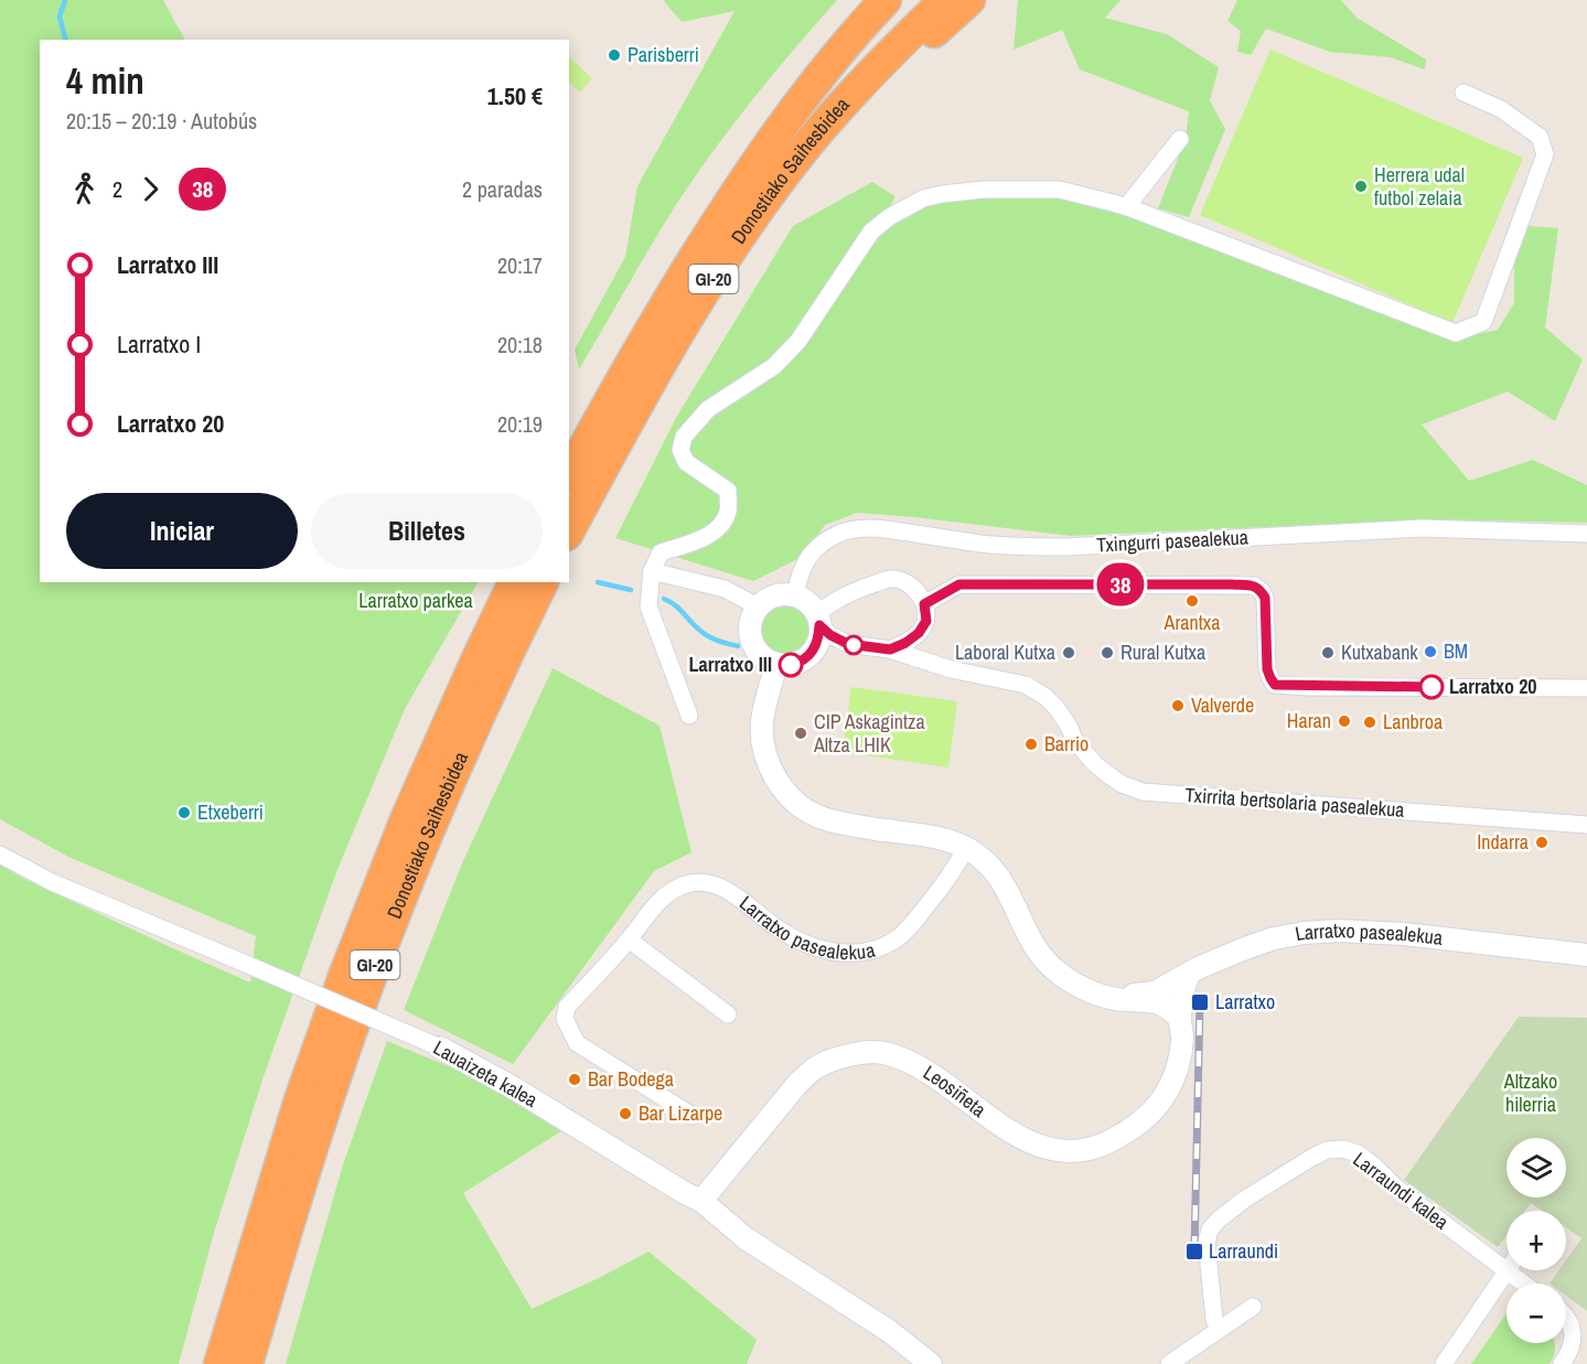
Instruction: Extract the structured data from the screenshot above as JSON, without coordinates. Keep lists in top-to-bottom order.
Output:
{
  "streets": {
    "highway": ["Donostiako Saihesbidea", "GI-20"],
    "street": [
      "Txingurri pasealekua",
      "Txirrita bertsolaria pasealekua",
      "Larratxo pasealekua",
      "Lauaizeta kalea",
      "Leosiñeta",
      "Larraundi kalea"
    ]
  },
  "crossings": [
    ["Txingurri pasealekua", "Larratxo pasealekua"],
    ["Larratxo pasealekua", "Leosiñeta"],
    ["Lauaizeta kalea", "Leosiñeta"]
  ],
  "parks": ["Larratxo parkea", "Altzako hilerria"],
  "places": {
    "other": [
      "Parisberri",
      "Herrera udal futbol zelaia",
      "Arantxa",
      "BM",
      "Laboral Kutxa",
      "Rural Kutxa",
      "Kutxabank",
      "Larratxo III",
      "Larratxo 20",
      "Valverde",
      "Haran",
      "Lanbroa",
      "CIP Askagintza Altza LHIK",
      "Barrio",
      "Etxeberri",
      "Indarra",
      "Bar Bodega",
      "Bar Lizarpe"
    ],
    "transit": ["Larratxo", "Larraundi"]
  },
  "lines": ["bus line 38"],
  "page": {
    "on_map": "38",
    "heading": ["4 min", "20:15 – 20:19 · Autobús", "1.50 €"],
    "legs": ["2", "38", "2 paradas"],
    "list": [
      {
        "name": "Larratxo III",
        "value": "20:17"
      },
      {
        "name": "Larratxo I",
        "value": "20:18"
      },
      {
        "name": "Larratxo 20",
        "value": "20:19"
      }
    ],
    "buttons": ["Iniciar", "Billetes"],
    "map_buttons": ["+", "−"]
  }
}
